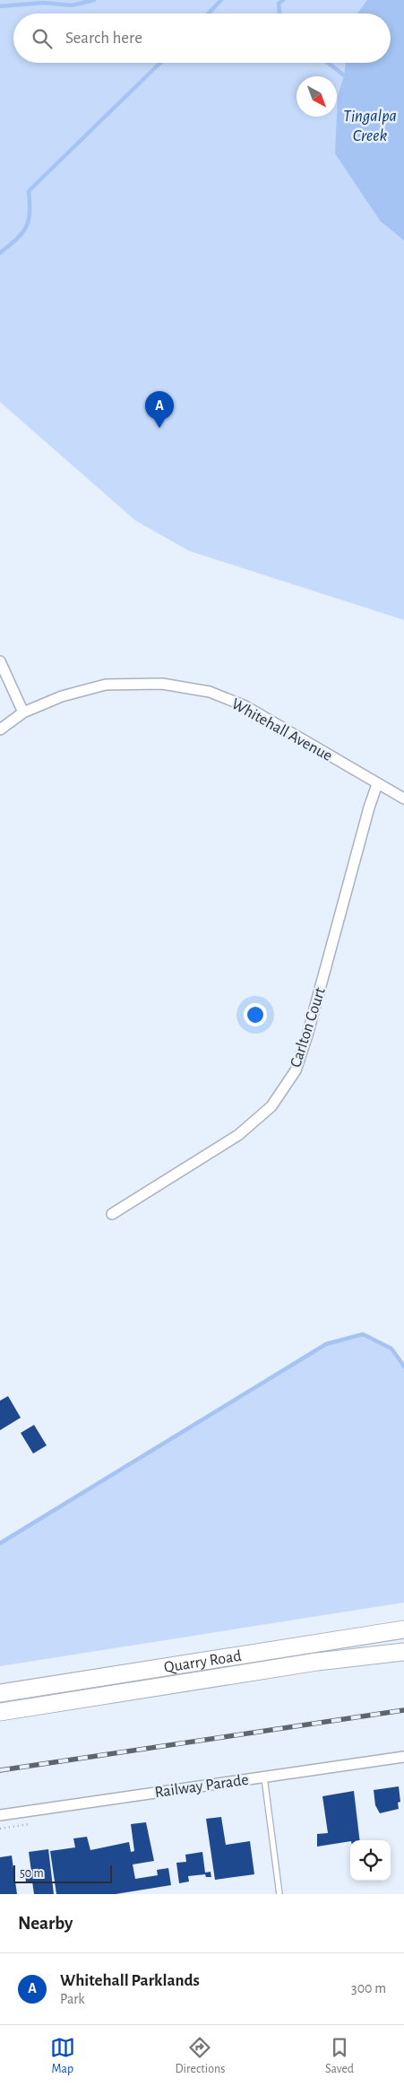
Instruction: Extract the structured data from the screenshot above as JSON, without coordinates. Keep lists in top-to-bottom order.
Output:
{
  "streets": {
    "main road": ["Quarry Road"],
    "street": ["Whitehall Avenue", "Carlton Court", "Railway Parade"]
  },
  "crossings": [
    ["Whitehall Avenue", "Carlton Court"]
  ],
  "water": ["Tingalpa Creek"],
  "scale_bar": "50 m",
  "north": "bottom right",
  "page": {
    "search": "Search here",
    "pins": "A",
    "scale": "50 m",
    "heading": "Nearby",
    "list": [
      {
        "mark": "A",
        "name": "Whitehall Parklands",
        "note": "Park",
        "value": "300 m"
      }
    ],
    "nav": ["Map", "Directions", "Saved"]
  }
}
